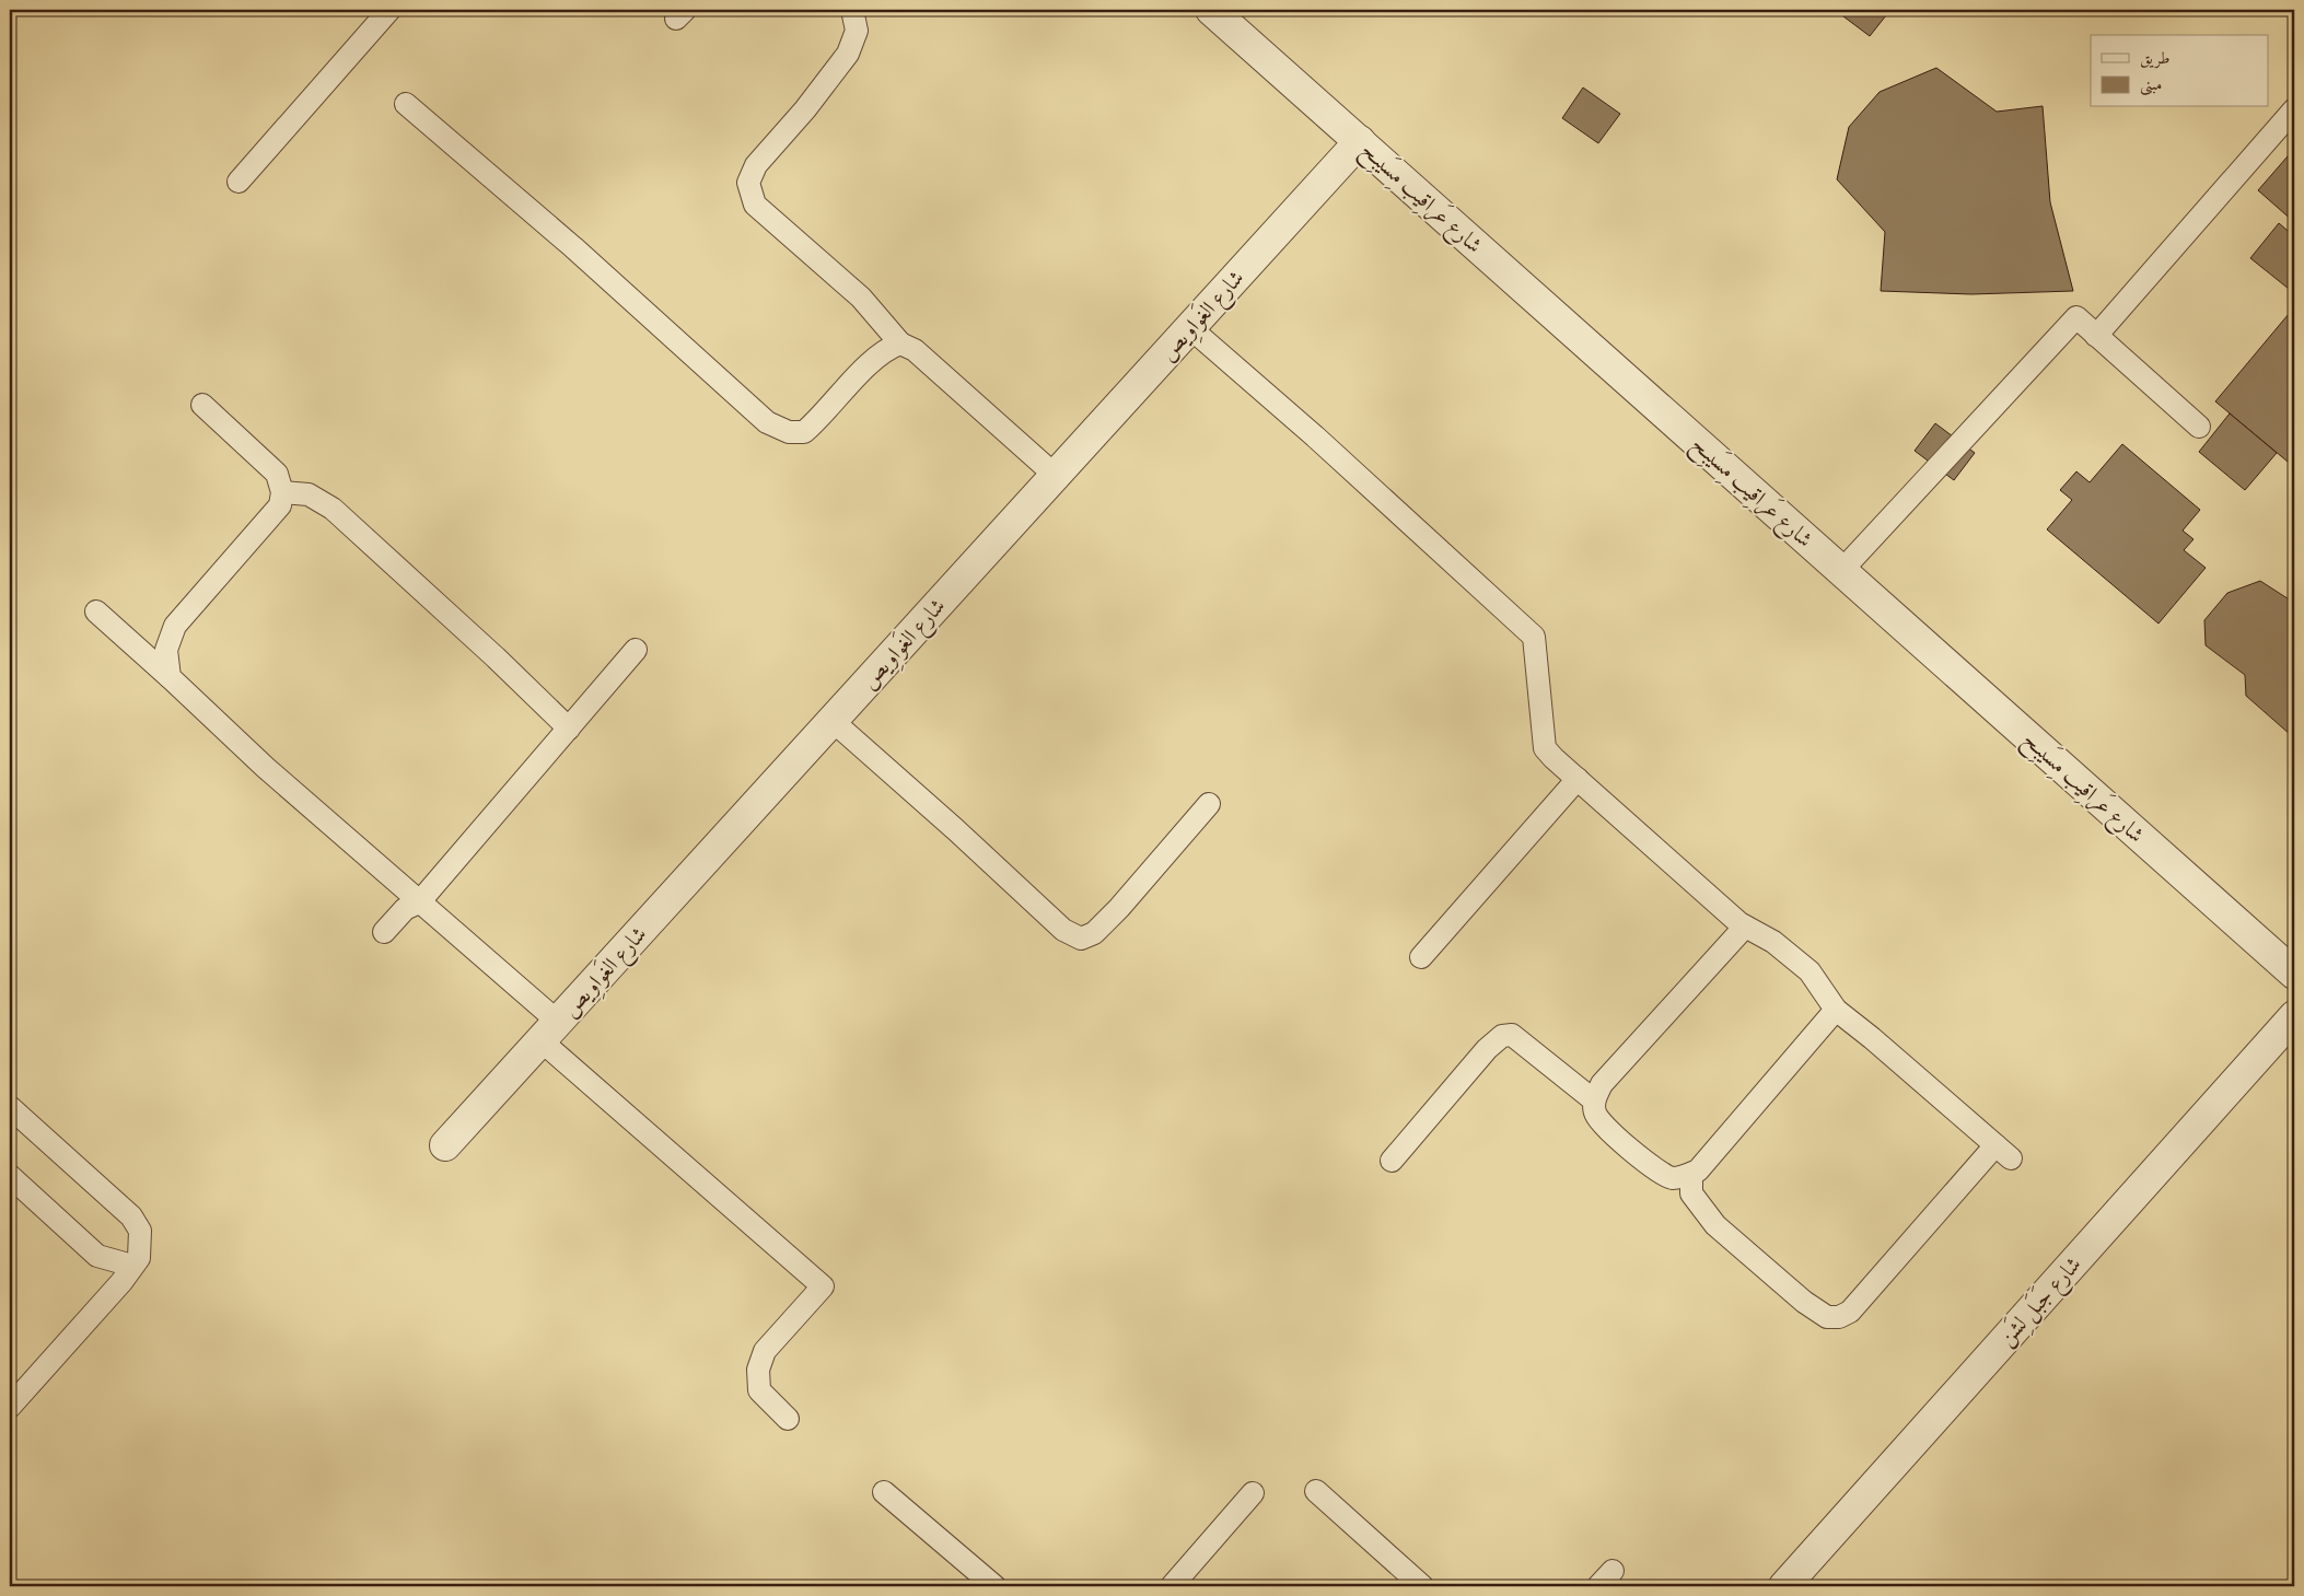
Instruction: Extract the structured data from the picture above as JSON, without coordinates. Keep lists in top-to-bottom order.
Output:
{
  "streets": {
    "street": ["شارع عَراقِيب مِسَيبِح", "شارع الغَواوِيص", "شارع جَبَل لِشَن"]
  },
  "crossings": [
    ["شارع عَراقِيب مِسَيبِح", "شارع الغَواوِيص"]
  ],
  "legend": ["طريق", "مبنى"]
}
